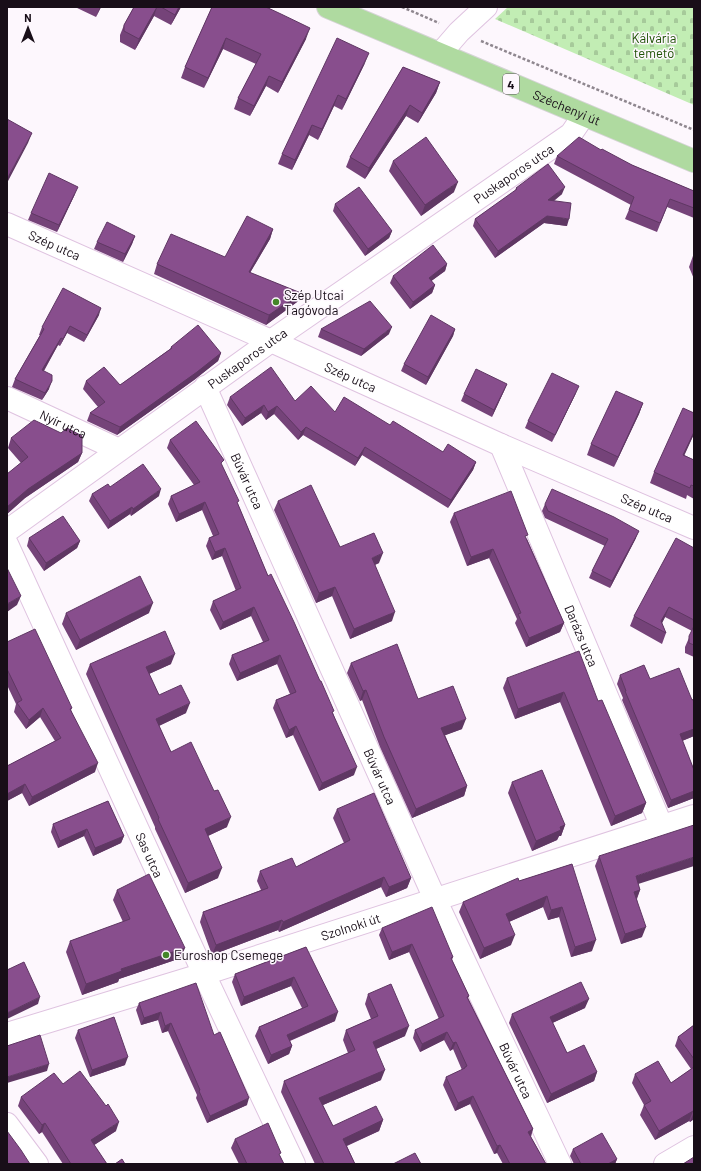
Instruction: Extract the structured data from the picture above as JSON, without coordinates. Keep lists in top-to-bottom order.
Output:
{
  "streets": {
    "main road": ["4", "Széchenyi út"],
    "street": [
      "Puskaporos utca",
      "Szép utca",
      "Nyír utca",
      "Búvár utca",
      "Darázs utca",
      "Sas utca",
      "Szolnoki út"
    ]
  },
  "crossings": [
    ["Széchenyi út", "Puskaporos utca"],
    ["Puskaporos utca", "Szép utca"],
    ["Puskaporos utca", "Nyír utca"],
    ["Puskaporos utca", "Búvár utca"],
    ["Szép utca", "Darázs utca"],
    ["Búvár utca", "Szolnoki út"],
    ["Darázs utca", "Szolnoki út"],
    ["Sas utca", "Szolnoki út"]
  ],
  "parks": ["Kálvária temető"],
  "places": ["Szép Utcai Tagóvoda", "Euroshop Csemege"],
  "north": "top"
}
